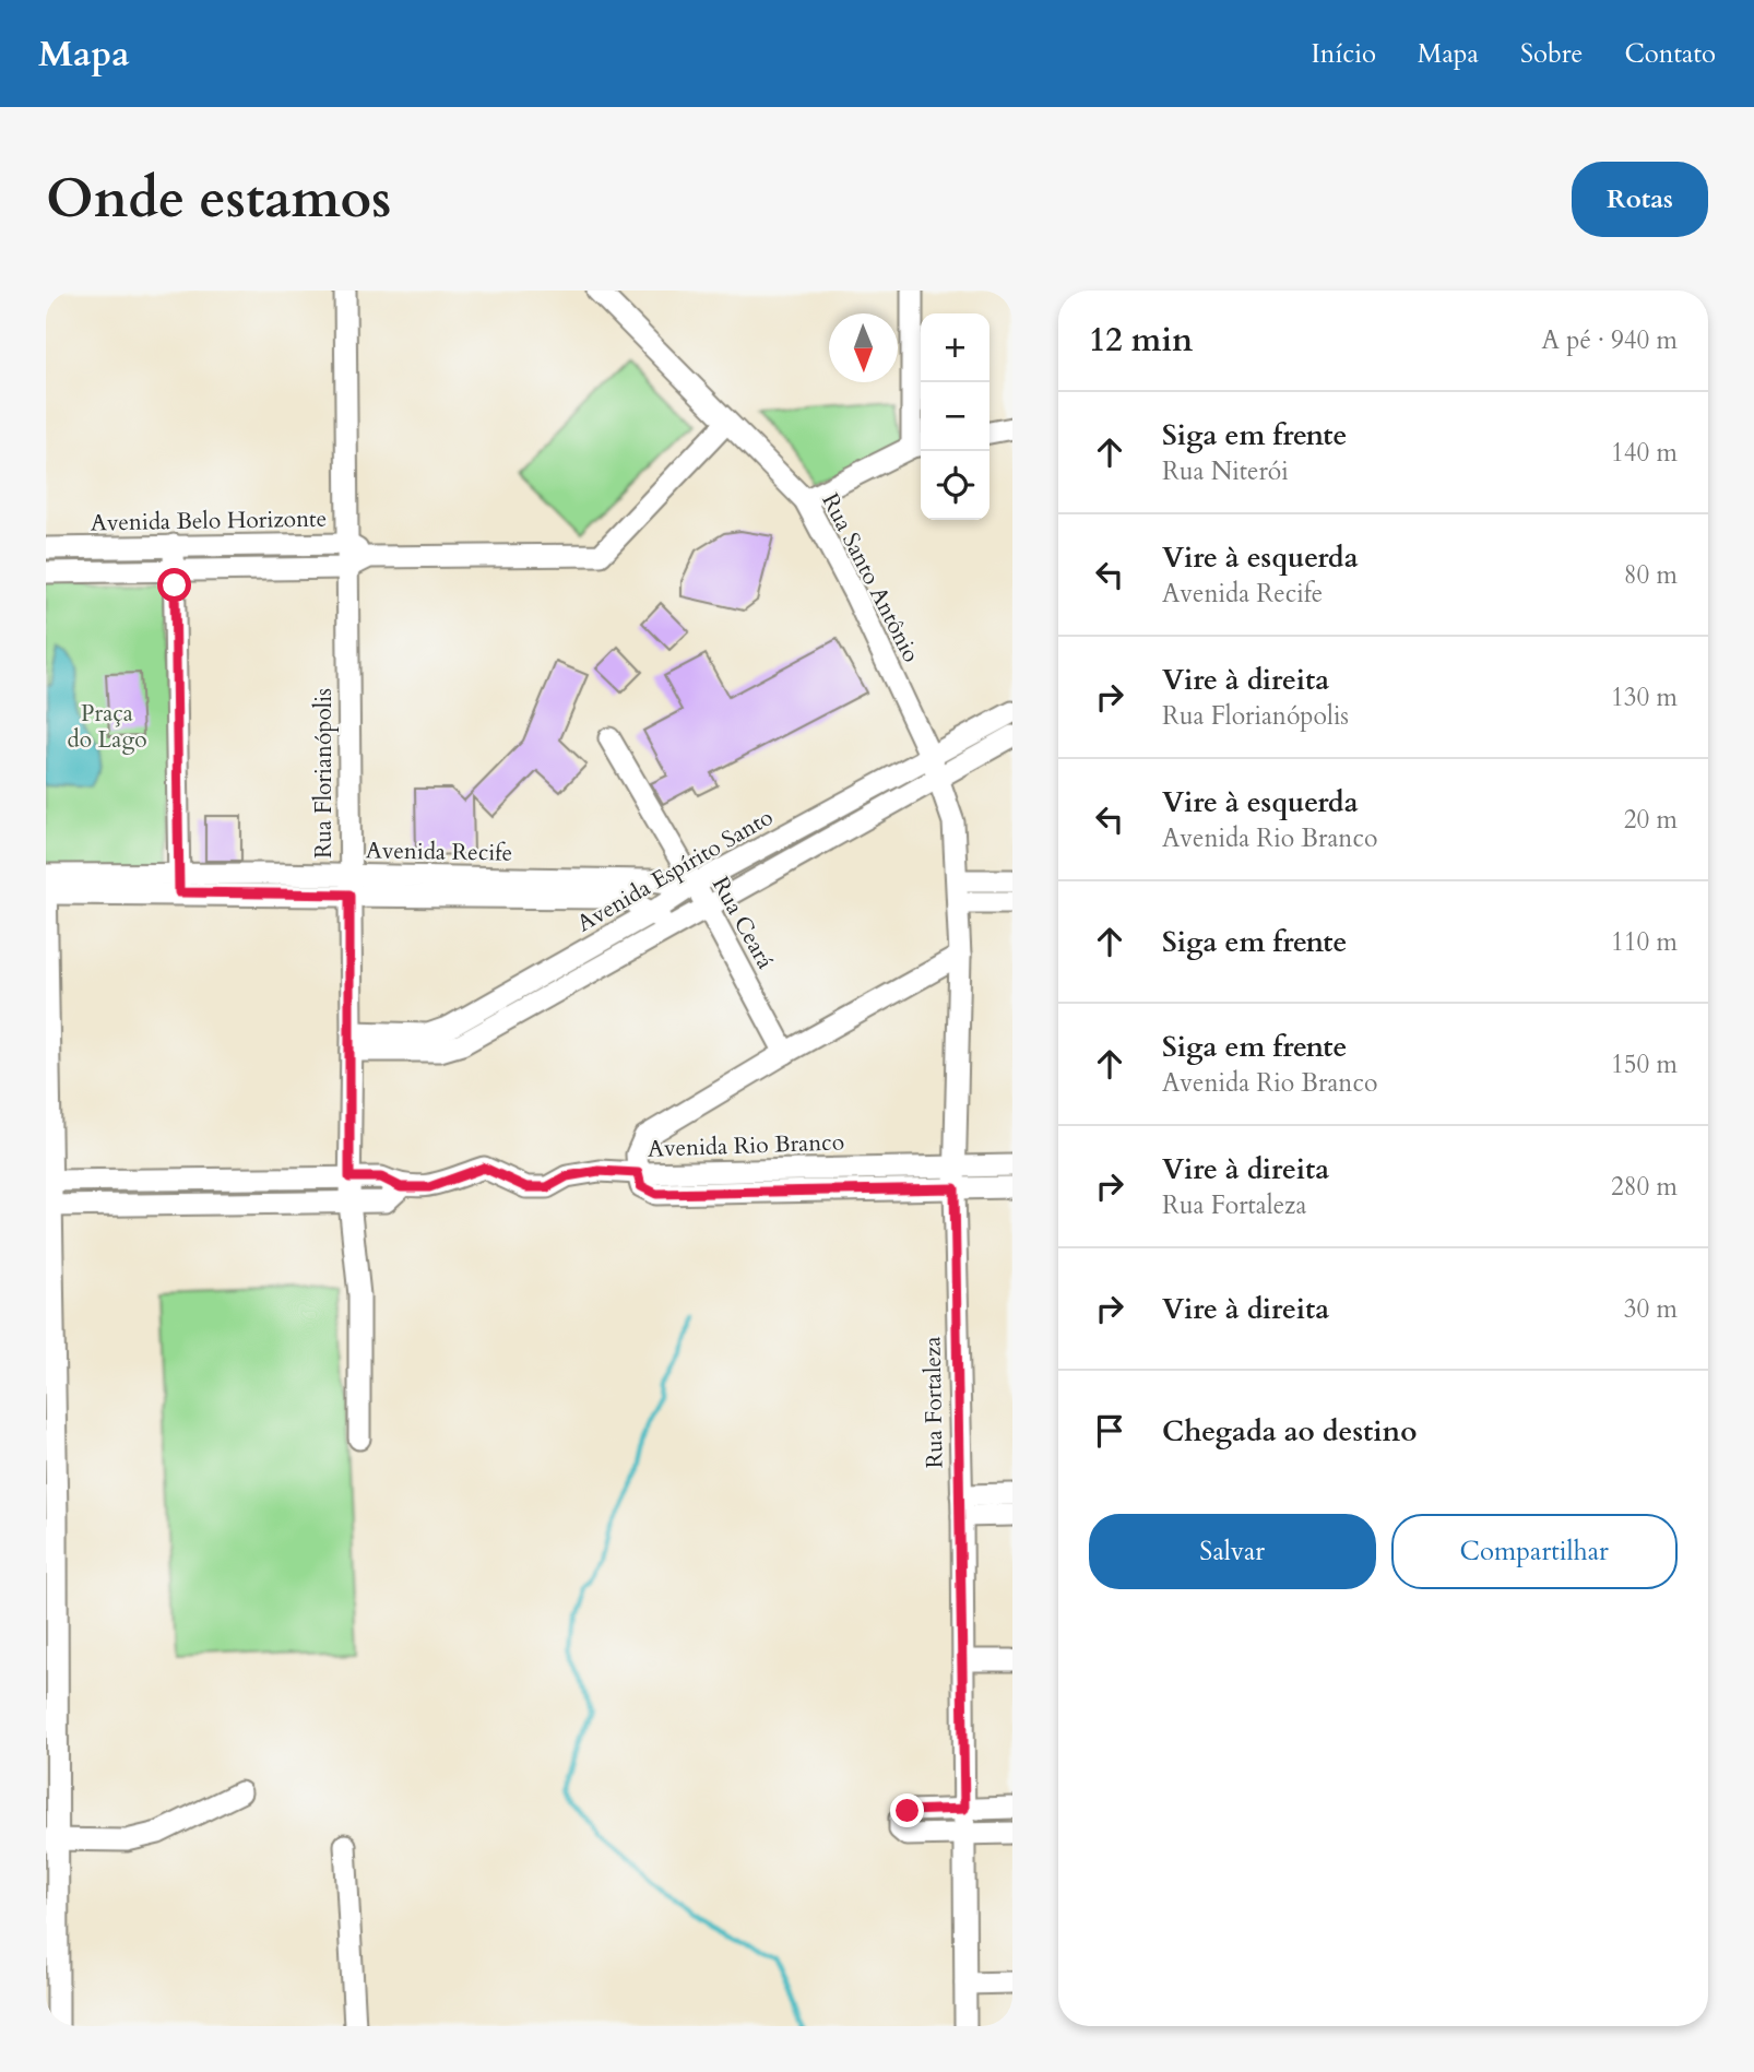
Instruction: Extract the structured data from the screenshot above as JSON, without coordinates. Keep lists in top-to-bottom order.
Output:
{
  "streets": {
    "street": [
      "Avenida Belo Horizonte",
      "Rua Santo Antônio",
      "Rua Florianópolis",
      "Avenida Recife",
      "Avenida Espírito Santo",
      "Rua Ceará",
      "Avenida Rio Branco",
      "Rua Fortaleza"
    ]
  },
  "crossings": [
    ["Avenida Belo Horizonte", "Rua Santo Antônio"],
    ["Avenida Belo Horizonte", "Rua Florianópolis"],
    ["Rua Santo Antônio", "Avenida Espírito Santo"],
    ["Rua Santo Antônio", "Rua Fortaleza"],
    ["Rua Florianópolis", "Avenida Recife"],
    ["Rua Florianópolis", "Avenida Espírito Santo"],
    ["Avenida Recife", "Avenida Espírito Santo"],
    ["Avenida Recife", "Rua Ceará"],
    ["Avenida Espírito Santo", "Rua Ceará"],
    ["Avenida Espírito Santo", "Rua Fortaleza"],
    ["Avenida Rio Branco", "Rua Fortaleza"]
  ],
  "parks": ["Praça do Lago"],
  "north": "bottom",
  "page": {
    "header": "Mapa",
    "nav": [
      "Início",
      "Mapa",
      "Sobre",
      "Contato"
    ],
    "buttons": [
      "Rotas",
      ["Salvar", "Compartilhar"]
    ],
    "title": "Onde estamos",
    "heading": ["12 min", "A pé · 940 m"],
    "map_buttons": ["+", "−"],
    "list": [
      ["Siga em frente", "Rua Niterói", "140 m"],
      ["Vire à esquerda", "Avenida Recife", "80 m"],
      ["Vire à direita", "Rua Florianópolis", "130 m"],
      ["Vire à esquerda", "Avenida Rio Branco", "20 m"],
      ["Siga em frente", "110 m"],
      ["Siga em frente", "Avenida Rio Branco", "150 m"],
      ["Vire à direita", "Rua Fortaleza", "280 m"],
      ["Vire à direita", "30 m"],
      "Chegada ao destino"
    ]
  }
}
